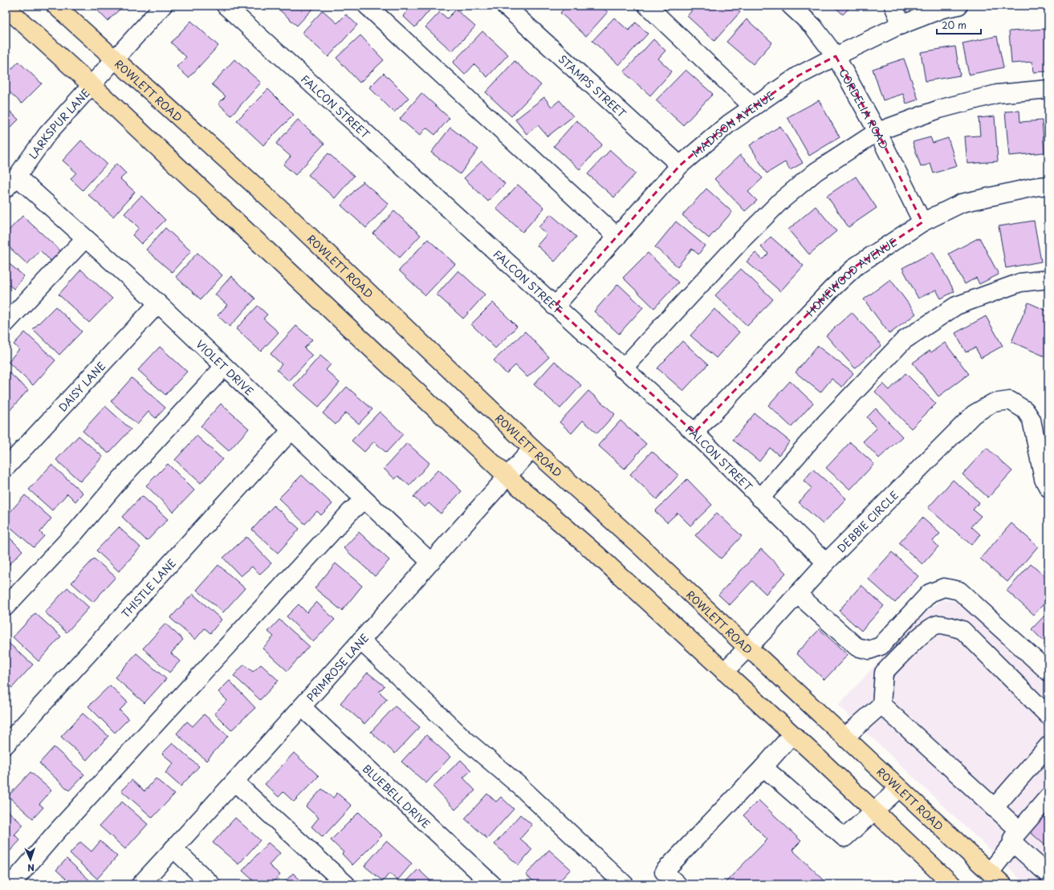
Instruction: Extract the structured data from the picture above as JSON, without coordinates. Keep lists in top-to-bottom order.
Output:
{
  "streets": {
    "main road": ["ROWLETT ROAD"],
    "street": [
      "STAMPS STREET",
      "FALCON STREET",
      "CORDELIA ROAD",
      "LARKSPUR LANE",
      "MADISON AVENUE",
      "HOMEWOOD AVENUE",
      "VIOLET DRIVE",
      "DAISY LANE",
      "DEBBIE CIRCLE",
      "THISTLE LANE",
      "PRIMROSE LANE",
      "BLUEBELL DRIVE"
    ]
  },
  "crossings": [
    ["STAMPS STREET", "MADISON AVENUE"],
    ["ROWLETT ROAD", "LARKSPUR LANE"],
    ["ROWLETT ROAD", "DEBBIE CIRCLE"],
    ["ROWLETT ROAD", "PRIMROSE LANE"],
    ["FALCON STREET", "MADISON AVENUE"],
    ["FALCON STREET", "HOMEWOOD AVENUE"],
    ["FALCON STREET", "DEBBIE CIRCLE"],
    ["CORDELIA ROAD", "MADISON AVENUE"],
    ["CORDELIA ROAD", "HOMEWOOD AVENUE"],
    ["LARKSPUR LANE", "VIOLET DRIVE"],
    ["VIOLET DRIVE", "DAISY LANE"],
    ["VIOLET DRIVE", "THISTLE LANE"],
    ["VIOLET DRIVE", "PRIMROSE LANE"],
    ["PRIMROSE LANE", "BLUEBELL DRIVE"]
  ],
  "scale_bar": "20 m",
  "north": "bottom"
}
